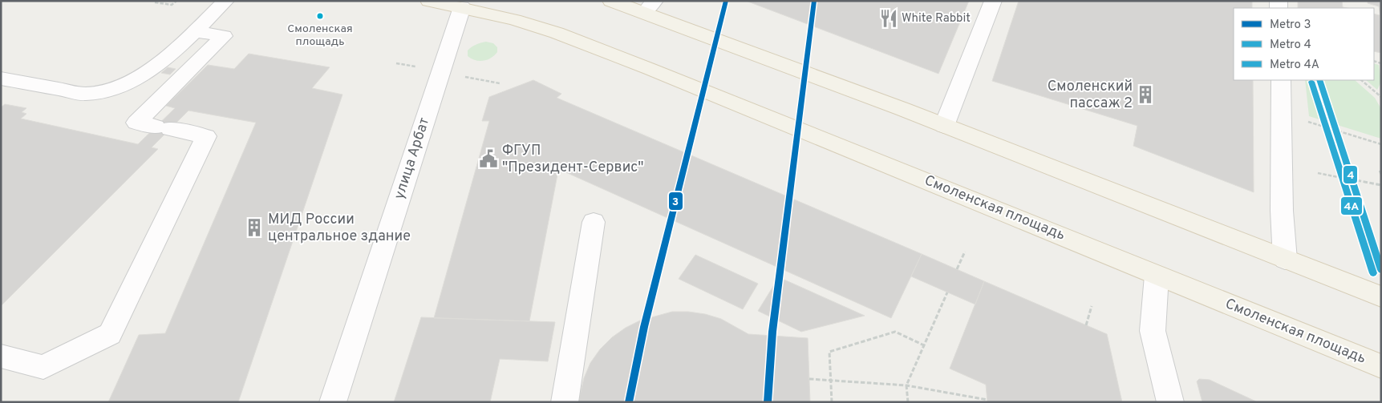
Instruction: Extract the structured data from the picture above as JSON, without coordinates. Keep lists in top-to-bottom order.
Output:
{
  "streets": {
    "main road": ["Смоленская площадь"],
    "street": ["улица Арбат"]
  },
  "crossings": [
    ["улица Арбат", "Смоленская площадь"]
  ],
  "places": {
    "other": ["Смоленская площадь"],
    "restaurant": ["White Rabbit"],
    "building": ["Смоленский пассаж 2", "МИД России центральное здание"],
    "public building": ["ФГУП \"Президент-Сервис\""]
  },
  "lines": ["metro line 3", "metro line 4", "metro line 4А"],
  "legend": ["Metro 3", "Metro 4", "Metro 4А"]
}
